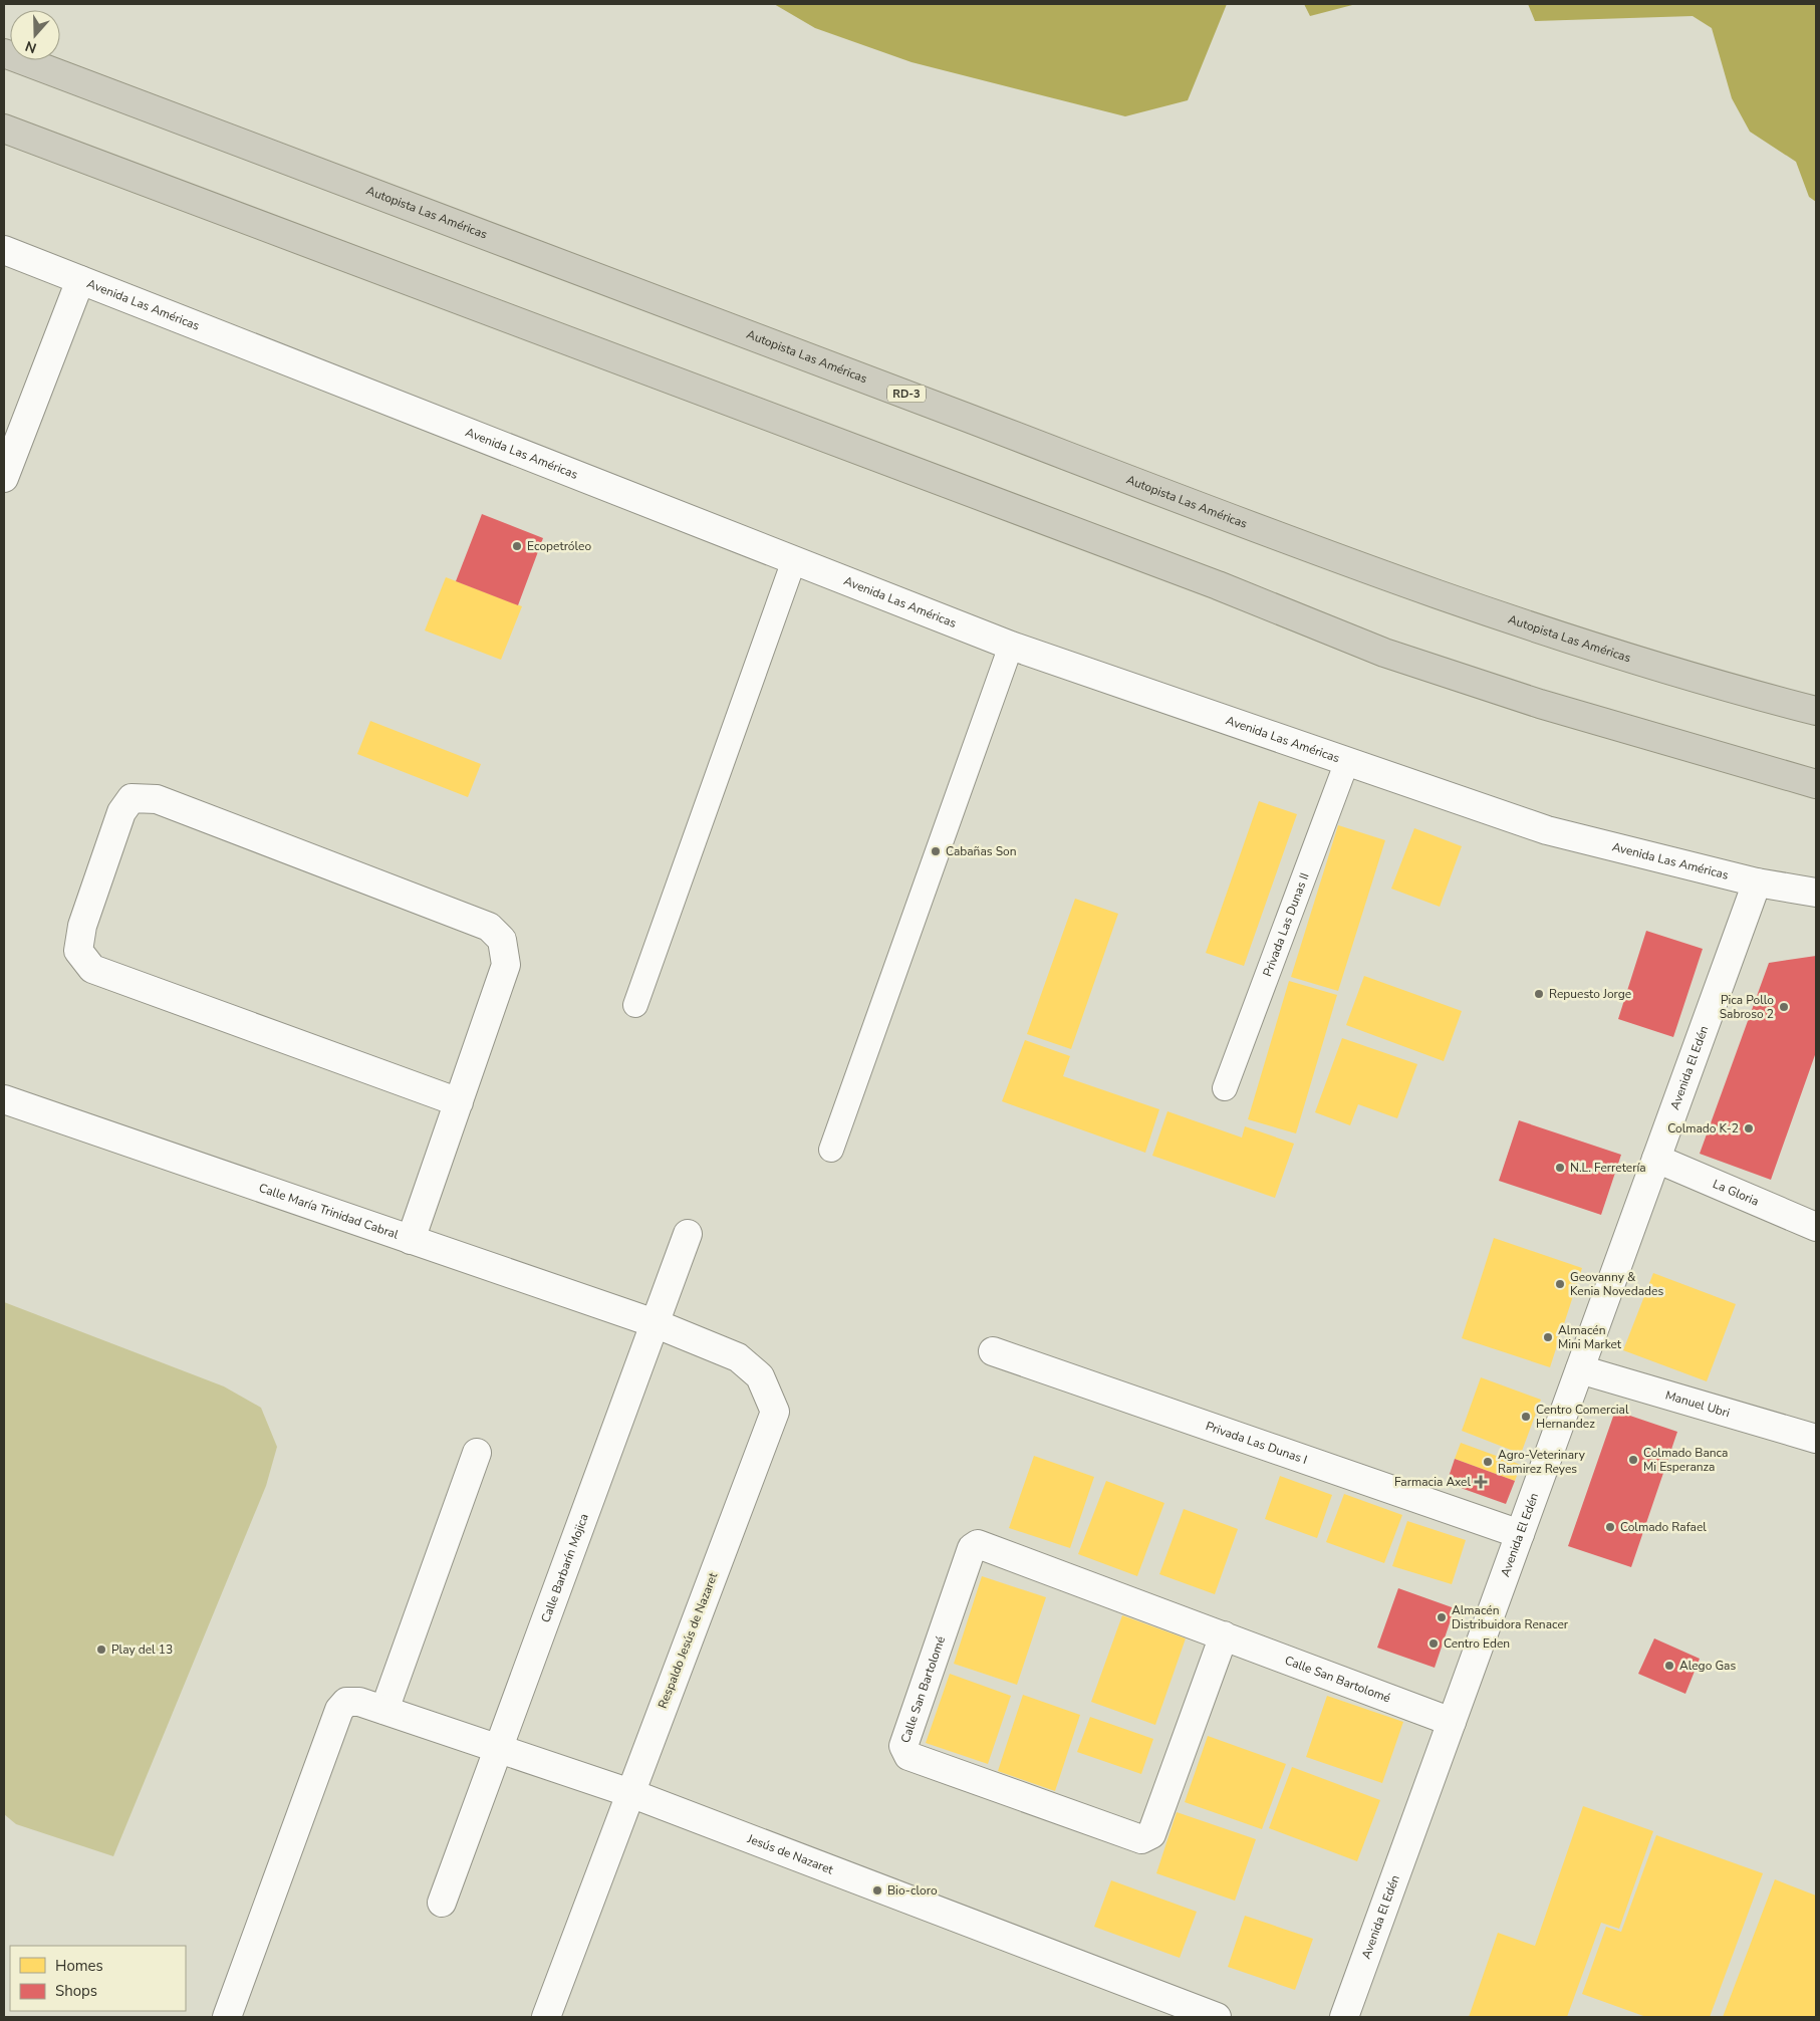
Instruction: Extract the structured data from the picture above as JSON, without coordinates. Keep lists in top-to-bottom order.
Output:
{
  "streets": {
    "highway": ["Autopista Las Américas", "RD-3"],
    "street": [
      "Avenida Las Américas",
      "Avenida El Edén",
      "La Gloria",
      "Calle María Trinidad Cabral",
      "Manuel Ubri",
      "Privada Las Dunas I",
      "Calle Barbarín Mojica",
      "Respaldo Jesús de Nazaret",
      "Calle San Bartolomé",
      "Jesús de Nazaret"
    ],
    "lane": ["Privada Las Dunas II"]
  },
  "crossings": [
    ["Avenida Las Américas", "Privada Las Dunas II"],
    ["Avenida Las Américas", "Avenida El Edén"],
    ["Avenida El Edén", "La Gloria"],
    ["Avenida El Edén", "Manuel Ubri"],
    ["Avenida El Edén", "Privada Las Dunas I"],
    ["Avenida El Edén", "Calle San Bartolomé"],
    ["Calle María Trinidad Cabral", "Calle Barbarín Mojica"],
    ["Calle María Trinidad Cabral", "Respaldo Jesús de Nazaret"],
    ["Calle Barbarín Mojica", "Respaldo Jesús de Nazaret"],
    ["Calle Barbarín Mojica", "Jesús de Nazaret"],
    ["Respaldo Jesús de Nazaret", "Jesús de Nazaret"]
  ],
  "places": {
    "other": [
      "Ecopetróleo",
      "Cabañas Son",
      "Repuesto Jorge",
      "Pica Pollo Sabroso 2",
      "Colmado K-2",
      "N.L. Ferretería",
      "Geovanny & Kenia Novedades",
      "Almacén Mini Market",
      "Centro Comercial Hernandez",
      "Colmado Banca Mi Esperanza",
      "Agro-Veterinary Ramirez Reyes",
      "Colmado Rafael",
      "Almacén Distribuidora Renacer",
      "Centro Eden",
      "Play del 13",
      "Alego Gas",
      "Bio-cloro"
    ],
    "health": ["Farmacia Axel"]
  },
  "legend": ["Homes", "Shops"],
  "north": "bottom"
}
